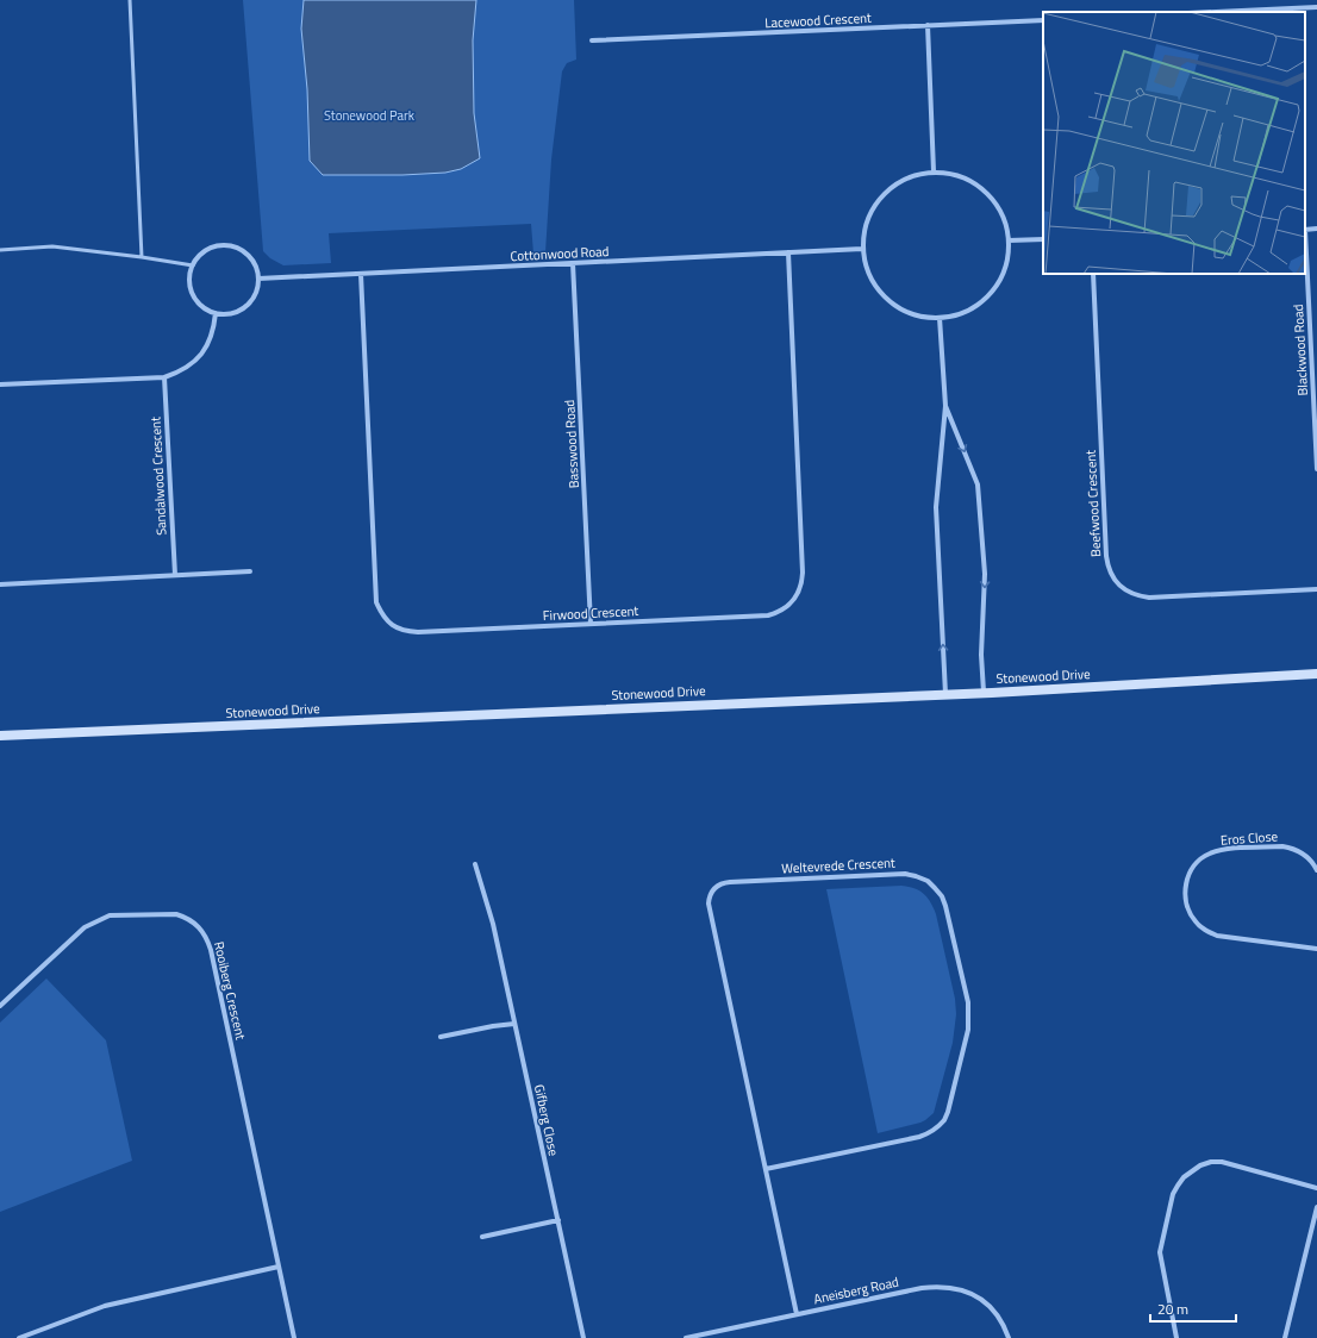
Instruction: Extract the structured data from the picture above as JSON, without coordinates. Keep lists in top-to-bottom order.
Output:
{
  "streets": {
    "street": [
      "Lacewood Crescent",
      "Cottonwood Road",
      "Blackwood Road",
      "Basswood Road",
      "Sandalwood Crescent",
      "Beefwood Crescent",
      "Firwood Crescent",
      "Stonewood Drive",
      "Eros Close",
      "Weltevrede Crescent",
      "Rooiberg Crescent",
      "Gifberg Close",
      "Aneisberg Road"
    ]
  },
  "crossings": [
    ["Cottonwood Road", "Basswood Road"],
    ["Cottonwood Road", "Firwood Crescent"],
    ["Basswood Road", "Firwood Crescent"],
    ["Weltevrede Crescent", "Aneisberg Road"]
  ],
  "parks": ["Stonewood Park"],
  "scale_bar": "20 m"
}
